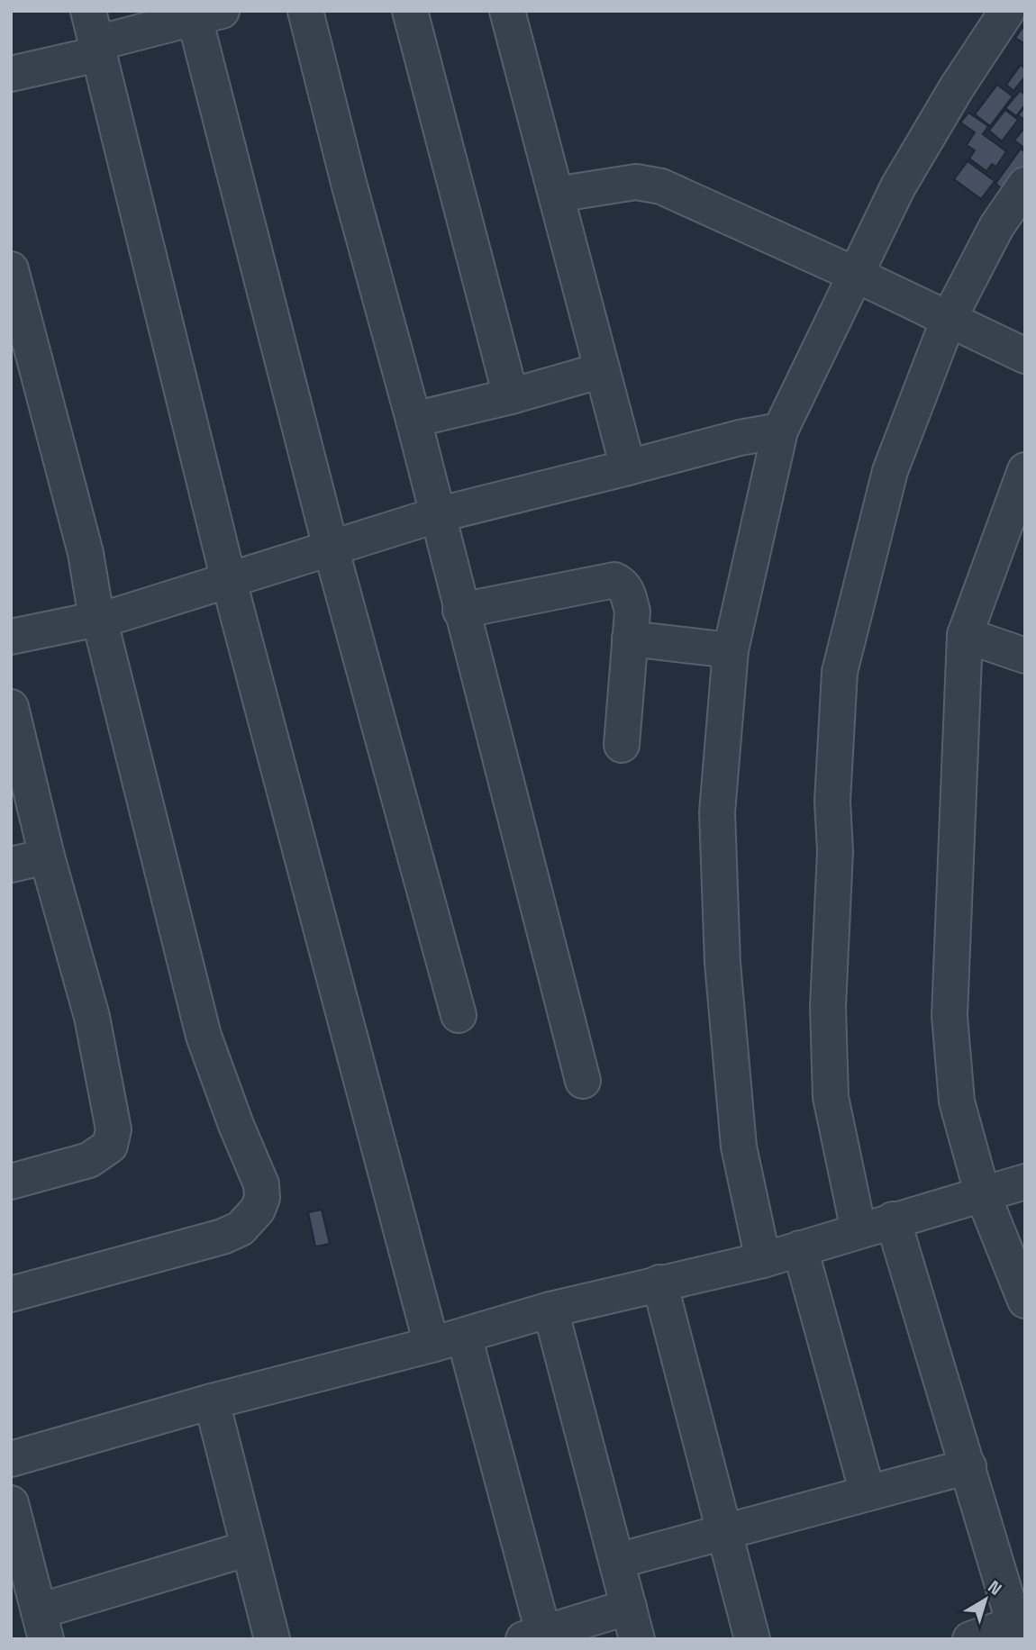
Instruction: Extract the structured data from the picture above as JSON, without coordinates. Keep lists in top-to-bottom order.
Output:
{
  "north": "top right"
}
